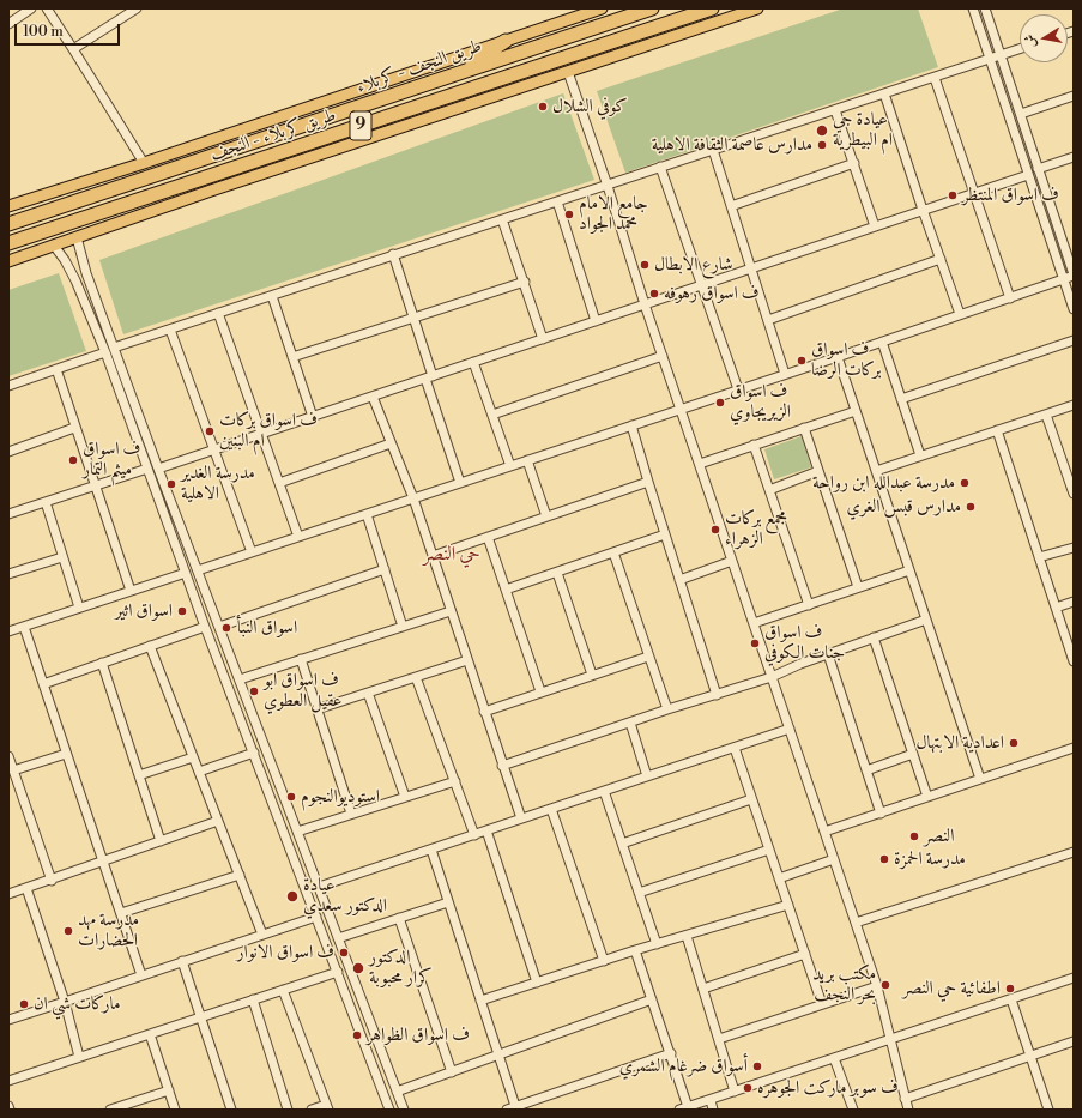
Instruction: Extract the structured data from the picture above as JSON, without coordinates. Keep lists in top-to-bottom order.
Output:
{
  "streets": {
    "highway": ["طريق النجف - کربلاء", "9", "طريق کربلاء - النجف"]
  },
  "districts": ["حي النصر"],
  "places": [
    "كوفي الشلال",
    "عيادة جي ام البيطرية",
    "مدارس عاصمة الثقافة الاهلية",
    "ف اسواق المنتظر",
    "جامع الامام محمد الجواد",
    "شارع الابطال",
    "ف اسواق رهوفه",
    "ف اسواق بركات الرضا",
    "ف اسواق الزيريجاوي",
    "ف اسواق بركات ام البنين",
    "ف اسواق ميثم التمار",
    "مدرسة عبدالله ابن رواحة",
    "مدرسة الغدير الاهلية",
    "مدارس قبس الغري",
    "مجمع بركات الزهراء",
    "اسواق اثير",
    "اسواق النبأ",
    "ف اسواق جنات الكوفي",
    "ف اسواق ابو عقيل العطوي",
    "اعدادية الابتهال",
    "استوديوالنجوم",
    "النصر",
    "مدرسة الحمزة",
    "عيادة الدكتور سعدي",
    "مدرسة مهد الحضارات",
    "ف اسواق الانوار",
    "الدكتور كرار محبوبة",
    "مكتب بريد بحر النجف",
    "اطفائية حي النصر",
    "ماركات شي ان",
    "ف اسواق الظواهر",
    "أسواق ضرغام الشمري",
    "ف سوبر ماركت الجوهره"
  ],
  "scale_bar": "100 m",
  "north": "left"
}
